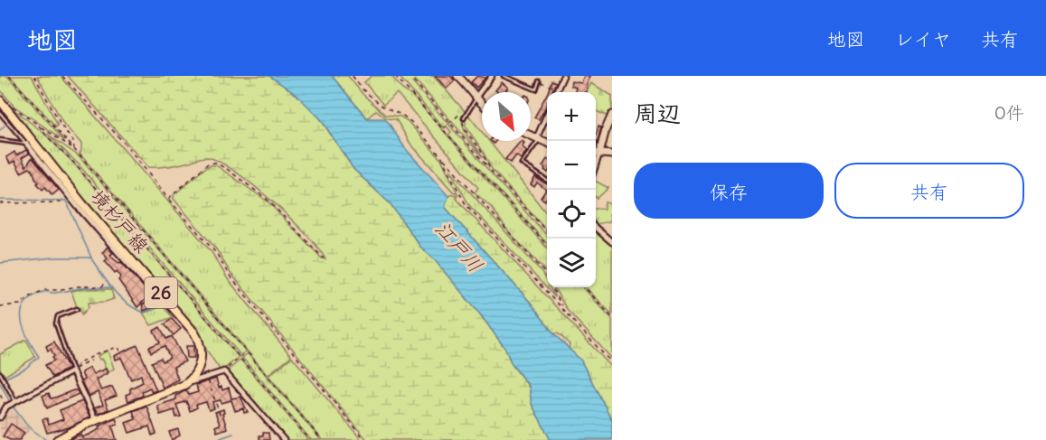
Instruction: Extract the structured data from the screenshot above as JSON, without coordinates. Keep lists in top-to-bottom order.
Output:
{
  "streets": {
    "main road": ["境杉戸線", "26"]
  },
  "water": ["江戸川"],
  "north": "bottom right",
  "page": {
    "header": "地図",
    "nav": ["地図", "レイヤ", "共有"],
    "heading": ["周辺", "0件"],
    "map_buttons": ["+", "−"],
    "buttons": ["保存", "共有"]
  }
}
